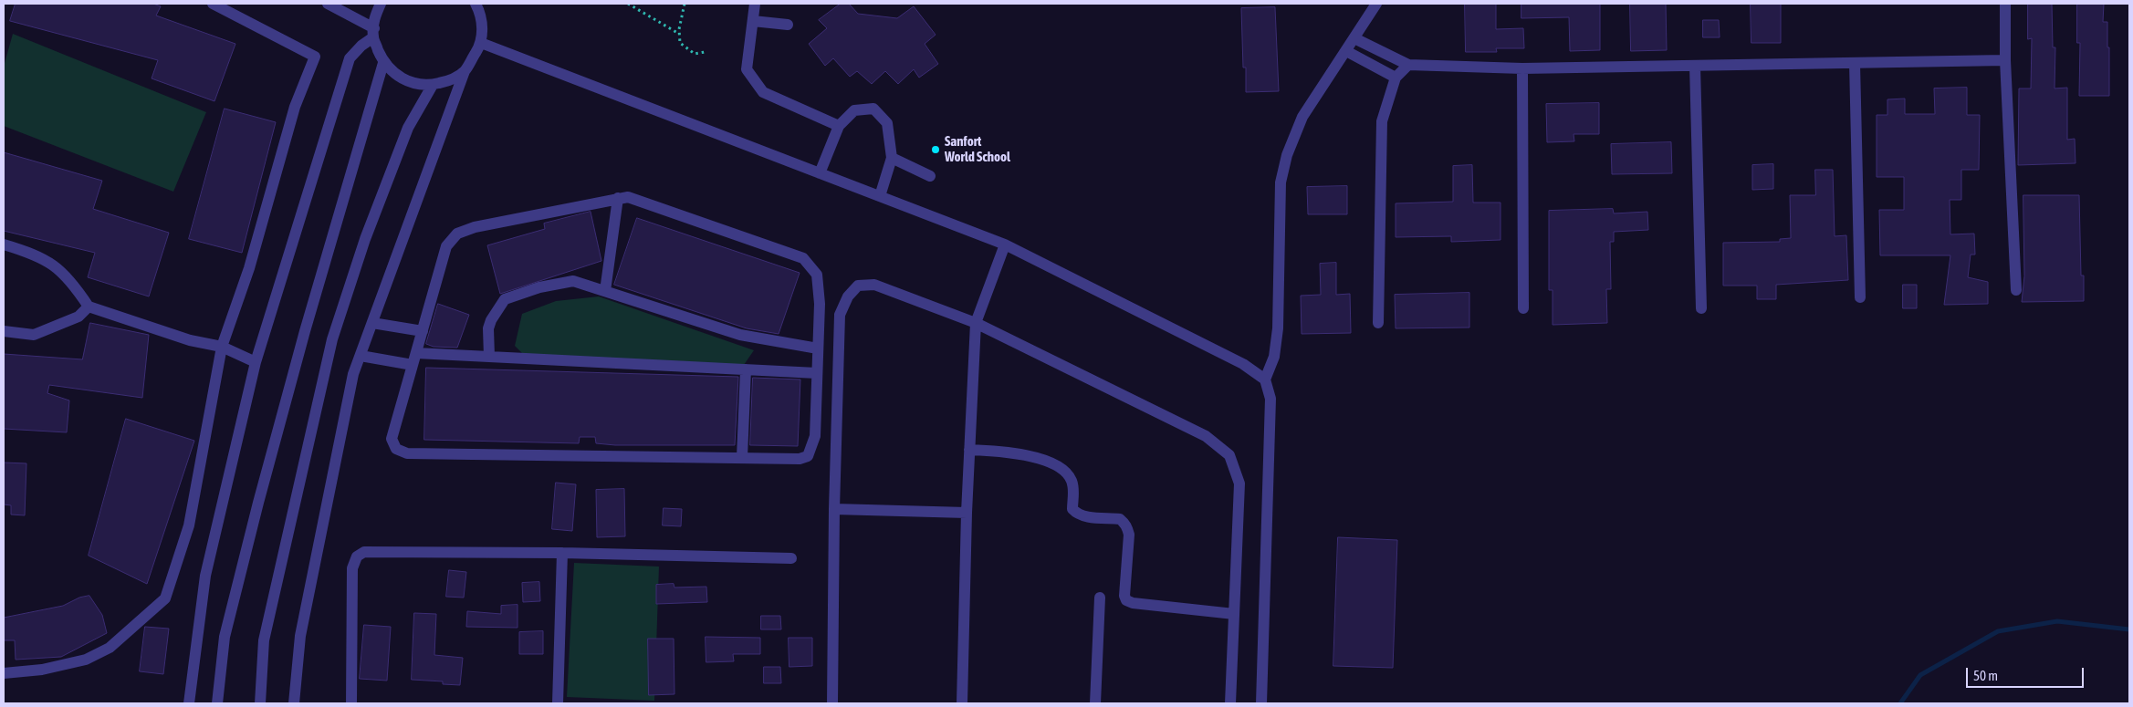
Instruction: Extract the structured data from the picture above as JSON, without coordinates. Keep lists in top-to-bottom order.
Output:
{
  "places": ["Sanfort World School"],
  "scale_bar": "50 m"
}
